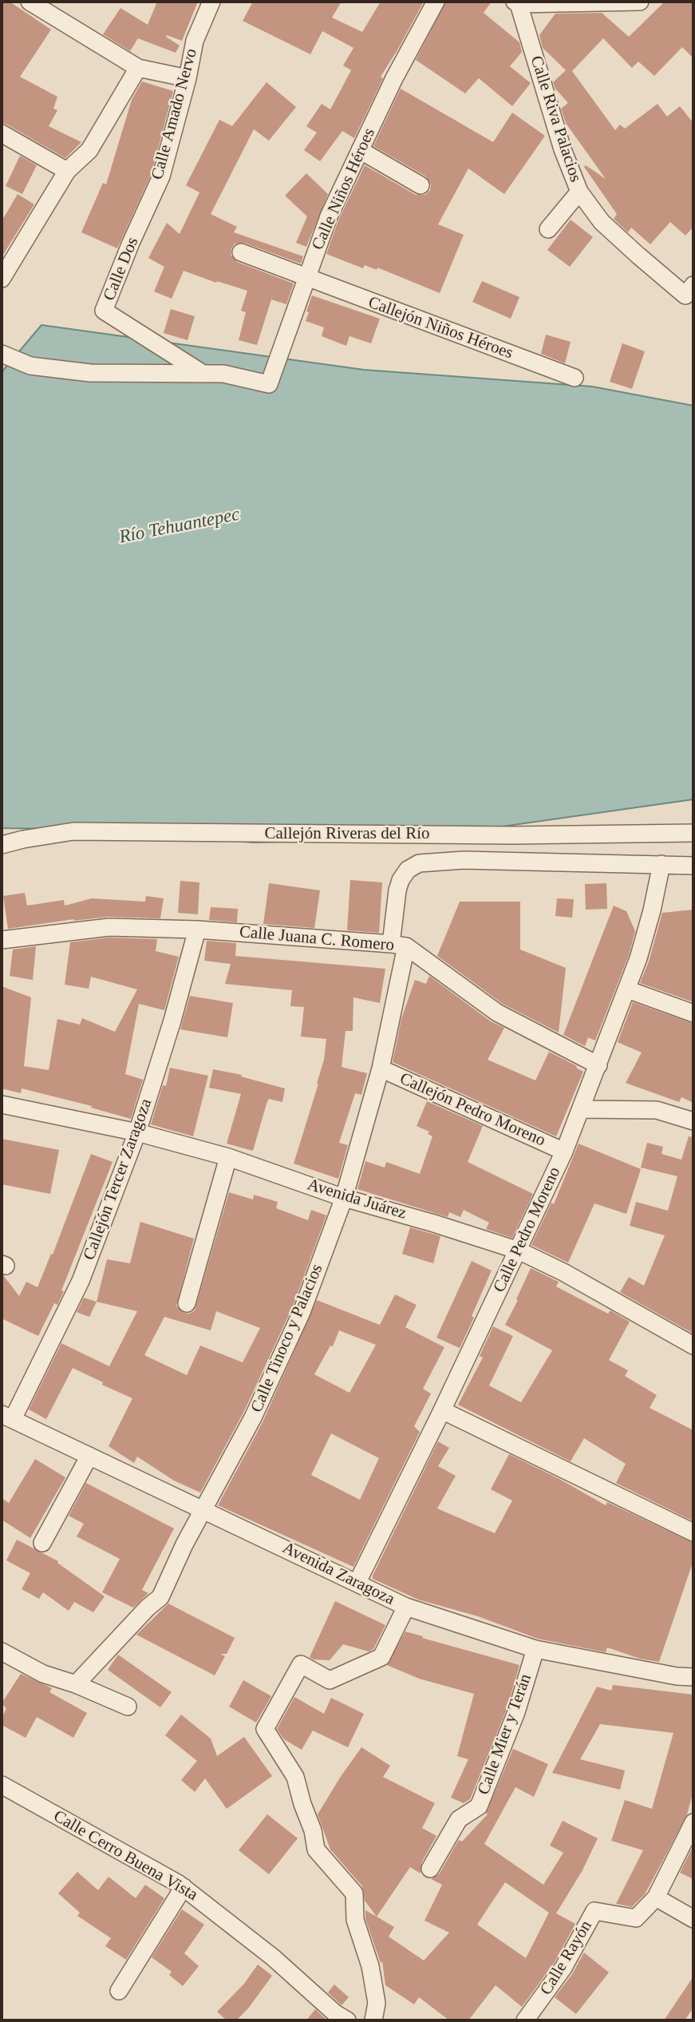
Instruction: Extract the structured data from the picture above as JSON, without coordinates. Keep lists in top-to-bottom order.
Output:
{
  "streets": {
    "street": [
      "Calle Amado Nervo",
      "Calle Riva Palacios",
      "Calle Niños Héroes",
      "Calle Dos",
      "Callejón Niños Héroes",
      "Callejón Riveras del Río",
      "Calle Juana C. Romero",
      "Callejón Pedro Moreno",
      "Callejón Tercer Zaragoza",
      "Avenida Juárez",
      "Calle Pedro Moreno",
      "Calle Tinoco y Palacios",
      "Avenida Zaragoza",
      "Calle Mier y Terán",
      "Calle Cerro Buena Vista",
      "Calle Rayón"
    ]
  },
  "crossings": [
    ["Calle Amado Nervo", "Calle Dos"],
    ["Calle Niños Héroes", "Calle Dos"],
    ["Calle Niños Héroes", "Callejón Niños Héroes"],
    ["Calle Juana C. Romero", "Callejón Tercer Zaragoza"],
    ["Calle Juana C. Romero", "Calle Pedro Moreno"],
    ["Calle Juana C. Romero", "Calle Tinoco y Palacios"],
    ["Callejón Pedro Moreno", "Calle Pedro Moreno"],
    ["Callejón Pedro Moreno", "Calle Tinoco y Palacios"],
    ["Callejón Tercer Zaragoza", "Avenida Juárez"],
    ["Callejón Tercer Zaragoza", "Avenida Zaragoza"],
    ["Avenida Juárez", "Calle Pedro Moreno"],
    ["Avenida Juárez", "Calle Tinoco y Palacios"],
    ["Calle Pedro Moreno", "Calle Tinoco y Palacios"],
    ["Calle Pedro Moreno", "Avenida Zaragoza"],
    ["Calle Tinoco y Palacios", "Avenida Zaragoza"],
    ["Avenida Zaragoza", "Calle Mier y Terán"]
  ],
  "water": ["Río Tehuantepec"]
}
